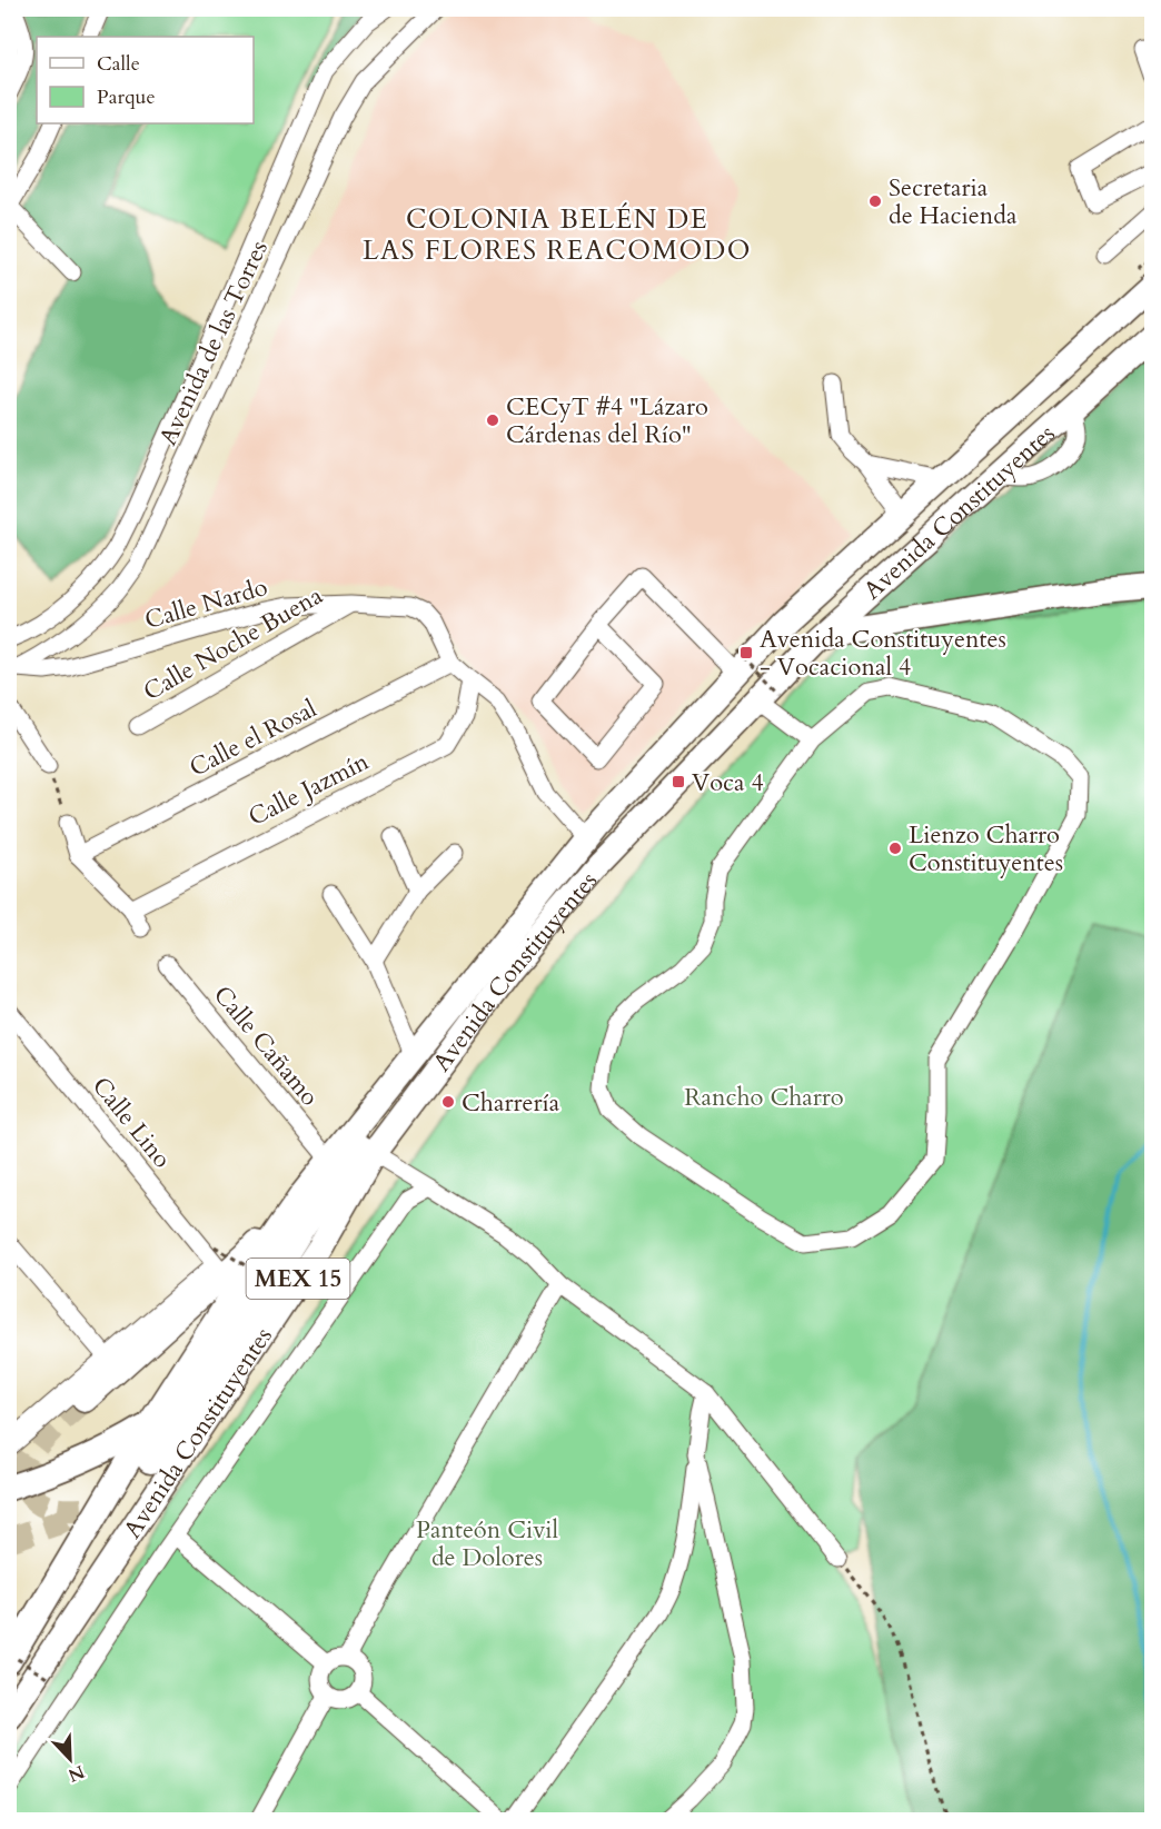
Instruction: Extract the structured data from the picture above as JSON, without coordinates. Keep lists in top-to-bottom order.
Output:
{
  "streets": {
    "highway": ["Avenida Constituyentes", "MEX 15"],
    "street": [
      "Avenida de las Torres",
      "Calle Nardo",
      "Calle Noche Buena",
      "Calle el Rosal",
      "Calle Jazmín",
      "Calle Cañamo",
      "Calle Lino"
    ]
  },
  "crossings": [
    ["Avenida de las Torres", "Calle Nardo"],
    ["Avenida Constituyentes", "Calle Cañamo"],
    ["Calle Nardo", "Calle Noche Buena"],
    ["Calle Nardo", "Calle el Rosal"]
  ],
  "districts": ["COLONIA BELÉN DE LAS FLORES REACOMODO"],
  "parks": ["Rancho Charro", "Panteón Civil de Dolores"],
  "places": {
    "other": [
      "Secretaria de Hacienda",
      "CECyT #4 \"Lázaro Cárdenas del Río\"",
      "Lienzo Charro Constituyentes",
      "Charrería"
    ],
    "transit": ["Avenida Constituyentes - Vocacional 4", "Voca 4"]
  },
  "legend": ["Calle", "Parque"],
  "north": "bottom right"
}
